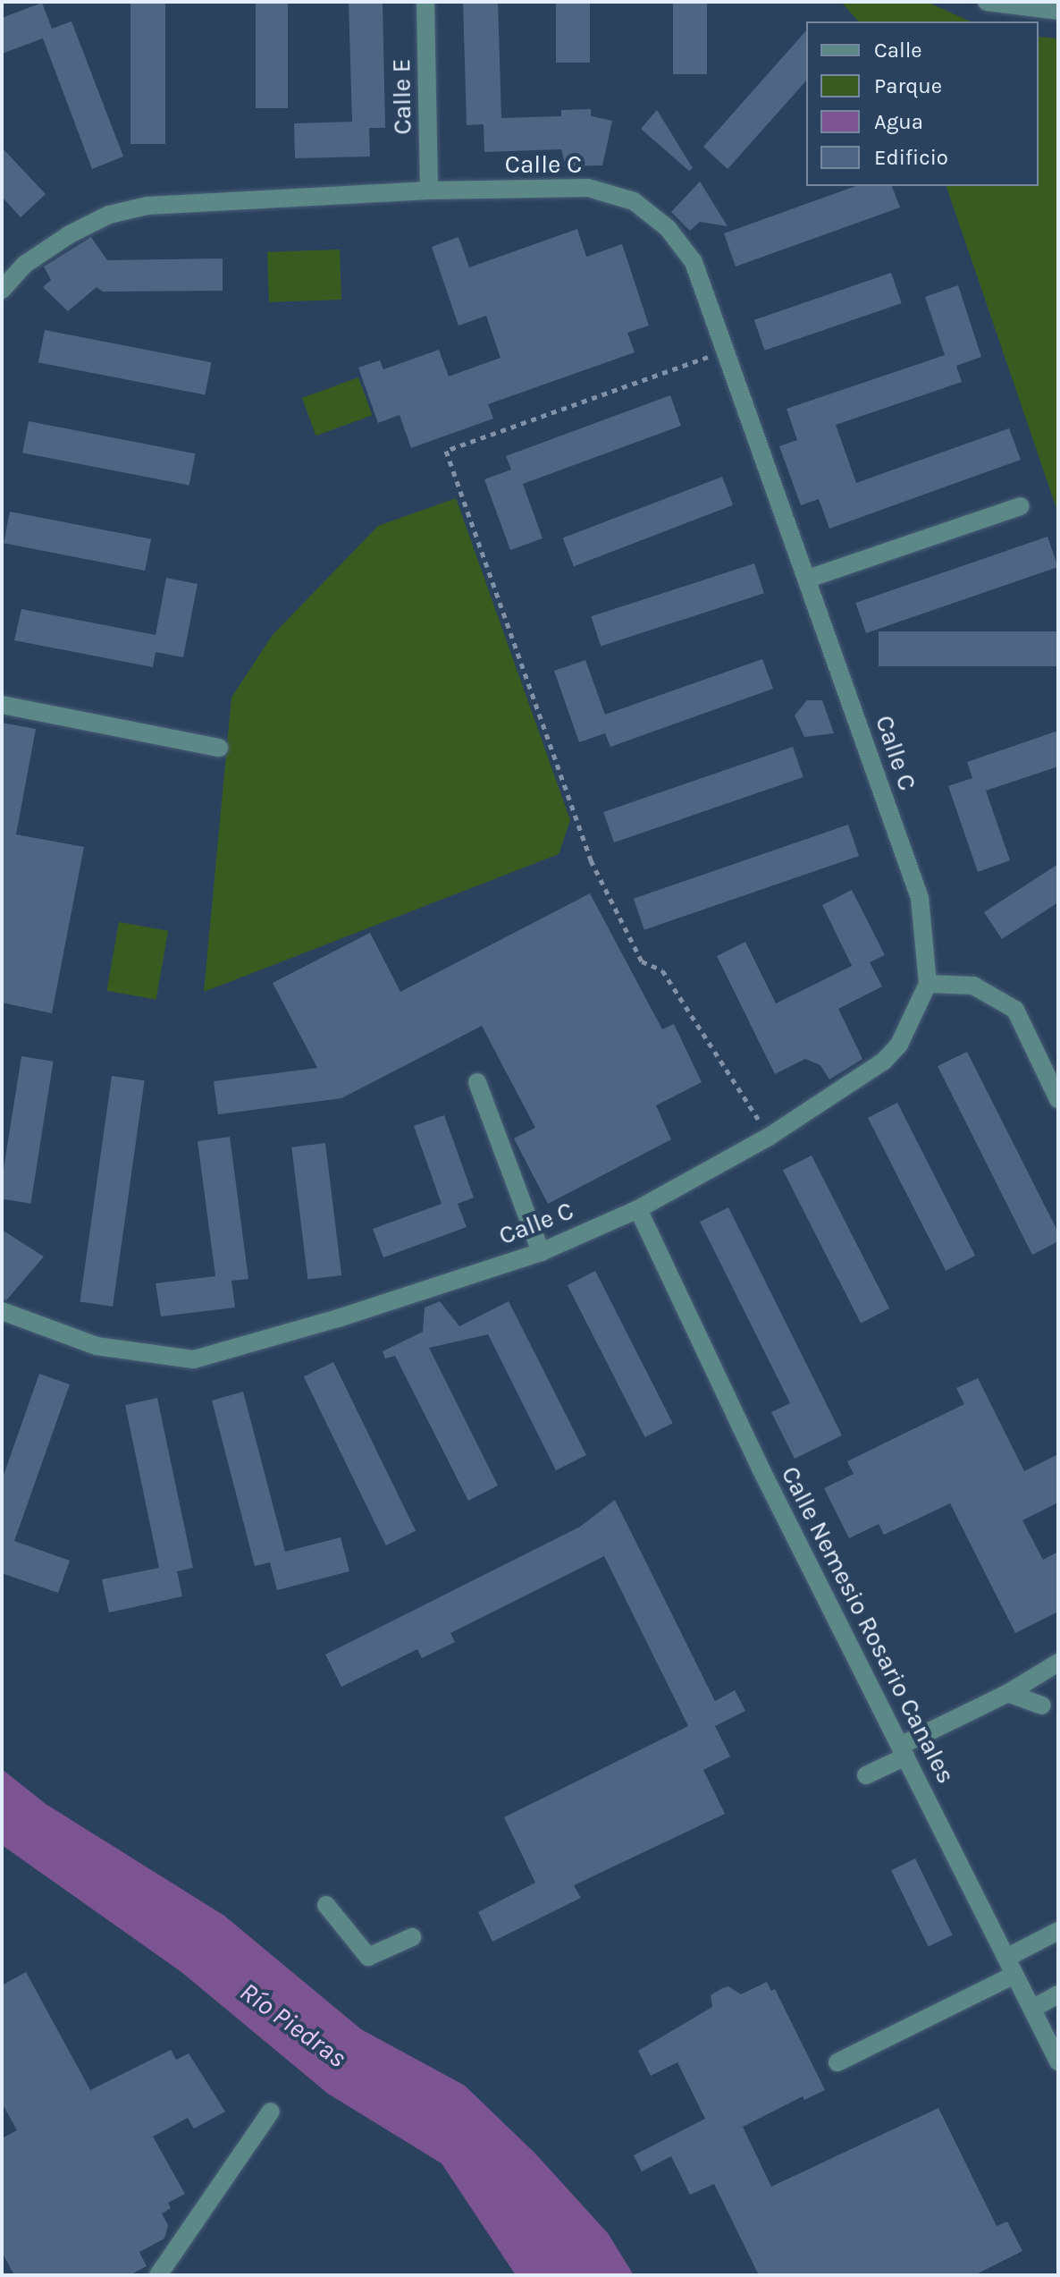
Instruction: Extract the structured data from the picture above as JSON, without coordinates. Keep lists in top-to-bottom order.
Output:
{
  "streets": {
    "street": ["Calle E", "Calle C", "Calle Nemesio Rosario Canales"]
  },
  "crossings": [
    ["Calle E", "Calle C"],
    ["Calle C", "Calle Nemesio Rosario Canales"]
  ],
  "water": ["Río Piedras"],
  "legend": [
    "Calle",
    "Parque",
    "Agua",
    "Edificio"
  ]
}
